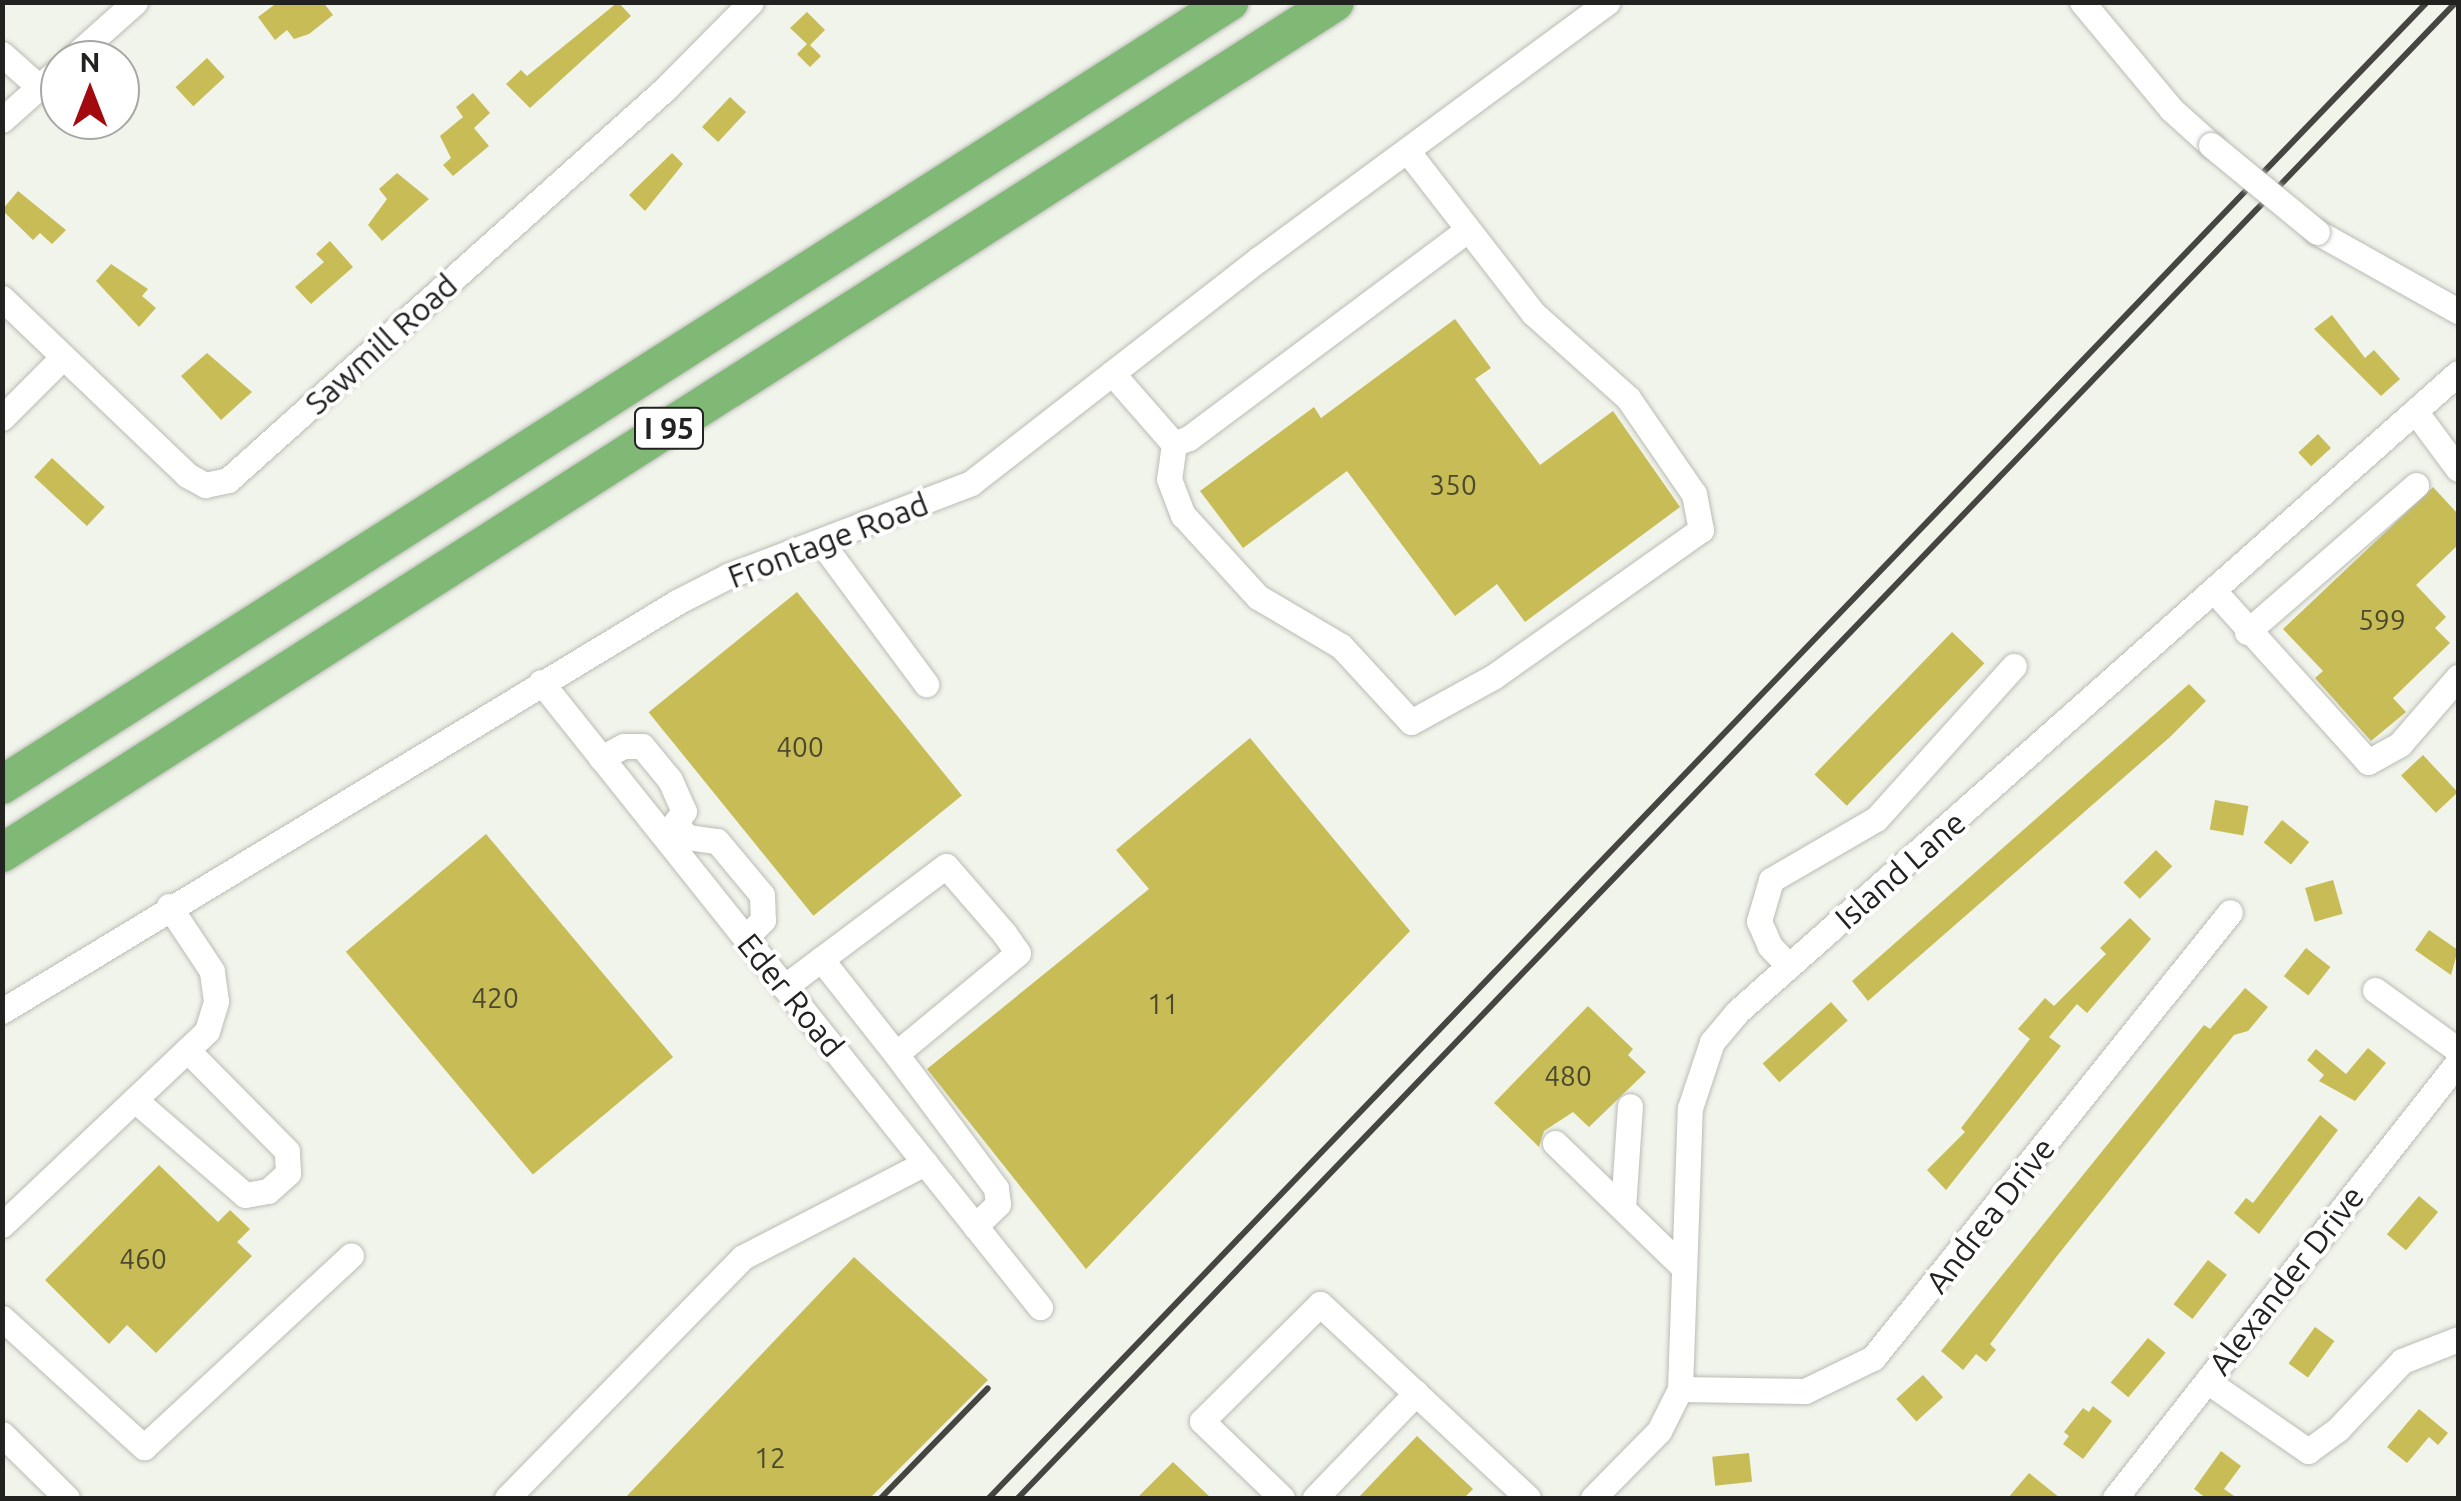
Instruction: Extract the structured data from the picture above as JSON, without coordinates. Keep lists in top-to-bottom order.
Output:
{
  "streets": {
    "highway": ["I 95"],
    "street": [
      "Sawmill Road",
      "Frontage Road",
      "Island Lane",
      "Eder Road",
      "Andrea Drive",
      "Alexander Drive"
    ]
  },
  "crossings": [
    ["Frontage Road", "Eder Road"],
    ["Island Lane", "Andrea Drive"]
  ],
  "house_numbers": [
    "350",
    "599",
    "400",
    "420",
    "11",
    "480",
    "460",
    "12"
  ],
  "north": "top"
}
